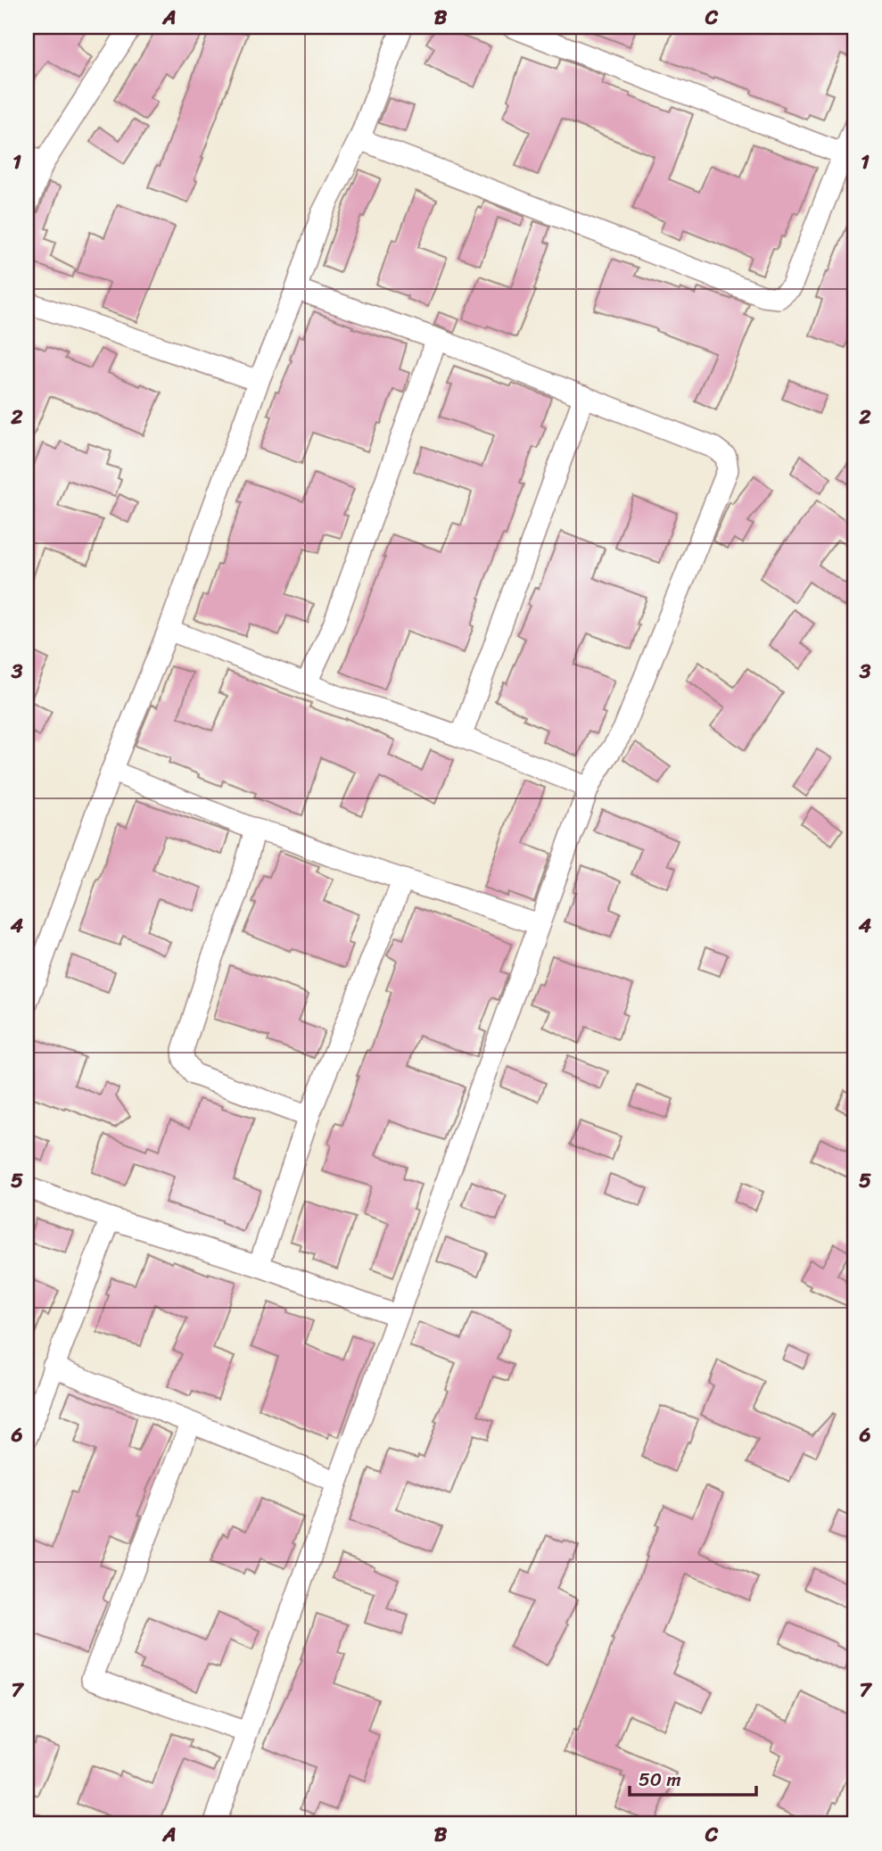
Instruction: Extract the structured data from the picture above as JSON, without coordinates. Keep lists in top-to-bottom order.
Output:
{
  "scale_bar": "50 m",
  "grid": {
    "columns": ["A", "B", "C"],
    "rows": [
      "1",
      "2",
      "3",
      "4",
      "5",
      "6",
      "7"
    ]
  }
}
